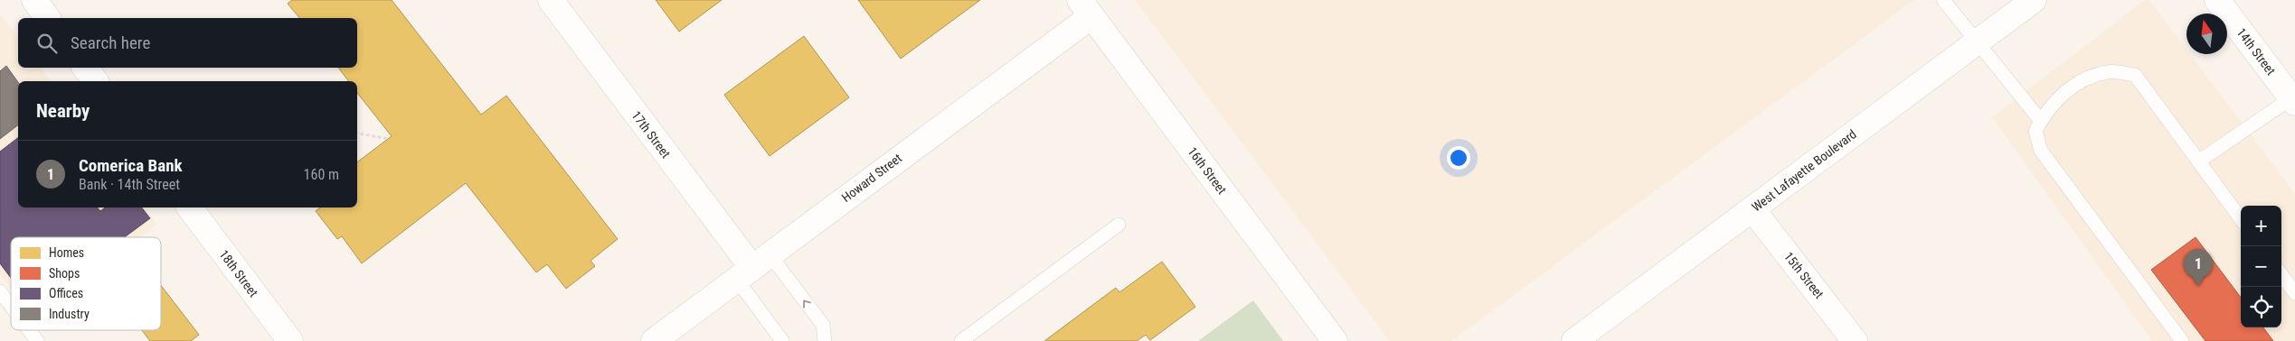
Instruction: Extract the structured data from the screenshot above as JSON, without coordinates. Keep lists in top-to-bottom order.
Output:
{
  "streets": {
    "street": [
      "14th Street",
      "17th Street",
      "16th Street",
      "West Lafayette Boulevard",
      "Howard Street",
      "18th Street",
      "15th Street"
    ]
  },
  "crossings": [
    ["17th Street", "Howard Street"],
    ["16th Street", "Howard Street"],
    ["West Lafayette Boulevard", "15th Street"]
  ],
  "legend": [
    "Homes",
    "Shops",
    "Offices",
    "Industry"
  ],
  "north": "top",
  "page": {
    "search": "Search here",
    "heading": "Nearby",
    "list": [
      {
        "mark": "1",
        "name": "Comerica Bank",
        "note": "Bank · 14th Street",
        "value": "160 m"
      }
    ],
    "map_buttons": ["+", "−"],
    "pins": "1"
  }
}
